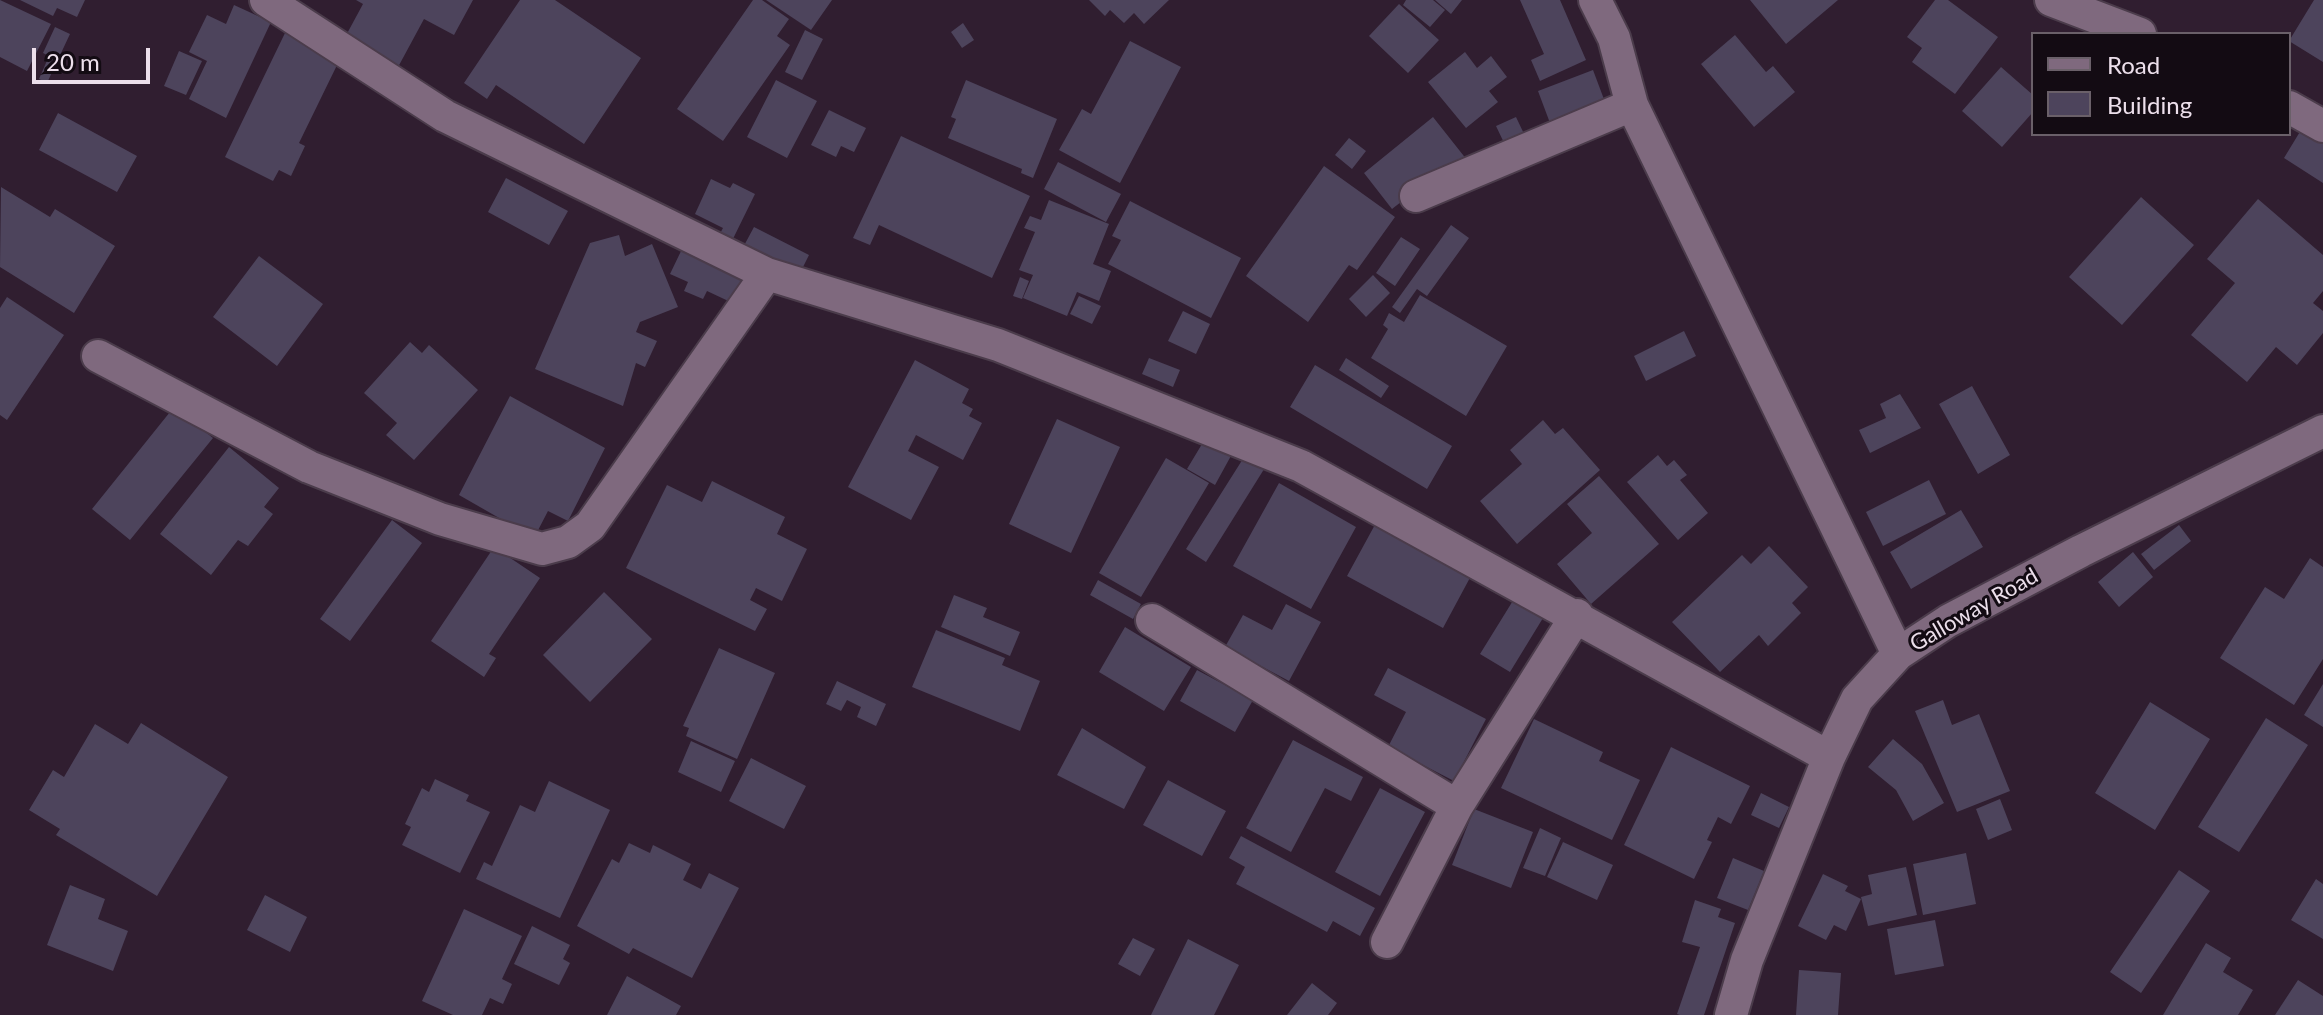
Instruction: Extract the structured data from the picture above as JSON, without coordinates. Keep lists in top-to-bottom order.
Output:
{
  "streets": {
    "street": ["Galloway Road"]
  },
  "legend": ["Road", "Building"],
  "scale_bar": "20 m"
}
